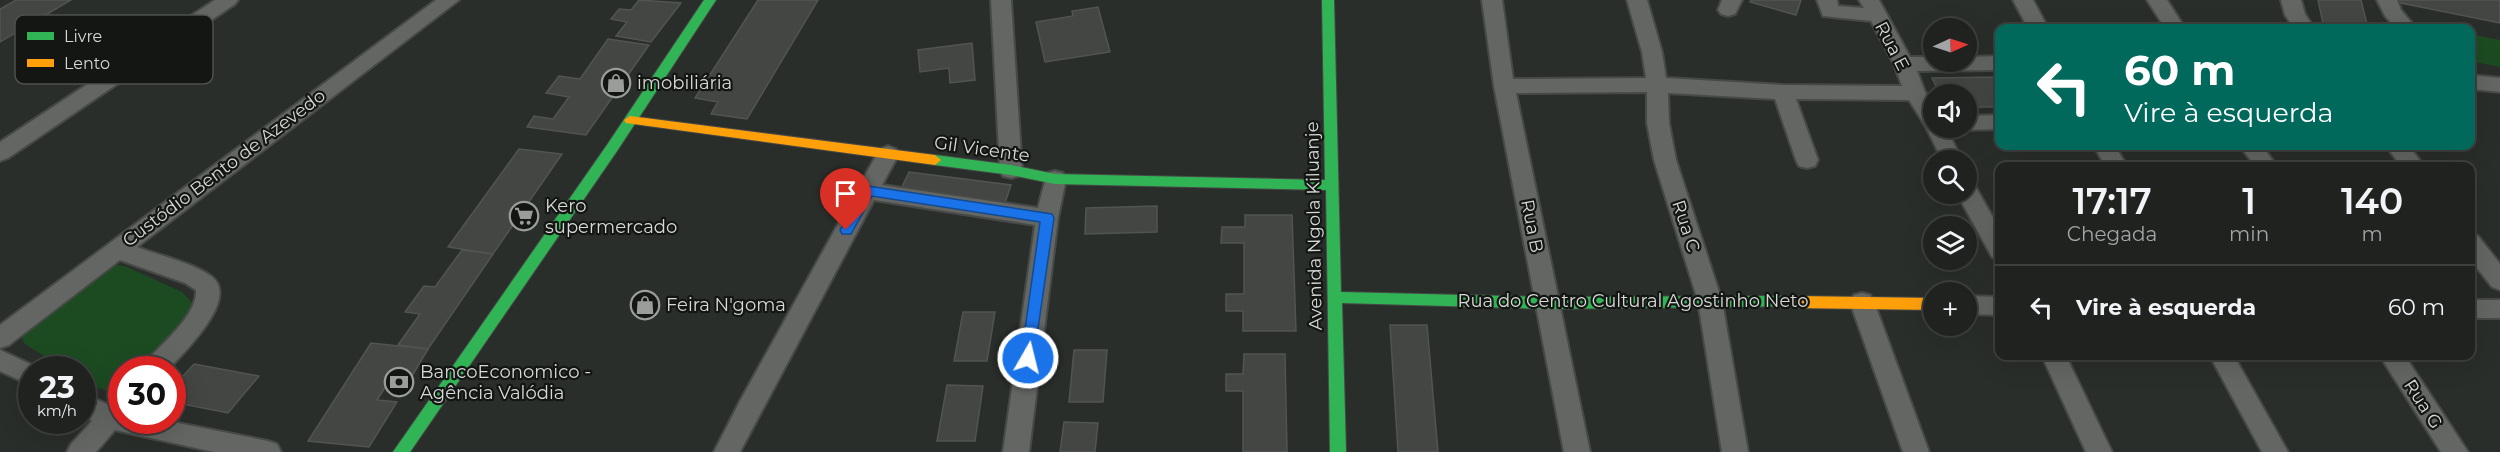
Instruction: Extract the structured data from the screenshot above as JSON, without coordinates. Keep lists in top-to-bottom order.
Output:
{
  "streets": {
    "street": [
      "Rua E",
      "Gil Vicente",
      "Custódio Bento de Azevedo",
      "Avenida Ngola Kiluanje",
      "Rua B",
      "Rua C",
      "Rua do Centro Cultural Agostinho Neto",
      "Rua G"
    ]
  },
  "crossings": [
    ["Gil Vicente", "Avenida Ngola Kiluanje"],
    ["Avenida Ngola Kiluanje", "Rua do Centro Cultural Agostinho Neto"],
    ["Rua B", "Rua do Centro Cultural Agostinho Neto"],
    ["Rua C", "Rua do Centro Cultural Agostinho Neto"]
  ],
  "places": {
    "shop": ["imobiliária", "Feira N'goma"],
    "supermarket": ["Kero supermercado"],
    "bank": ["BancoEconomico - Agência Valódia"]
  },
  "legend": ["Livre", "Lento"],
  "north": "right",
  "page": {
    "map_buttons": "+",
    "turn": ["60 m", "Vire à esquerda"],
    "eta": [
      "17:17",
      "Chegada",
      "1",
      "min",
      "140",
      "m"
    ],
    "list": [
      {
        "name": "Vire à esquerda",
        "value": "60 m"
      }
    ],
    "speed": "23 km/h",
    "limit": "30"
  }
}
